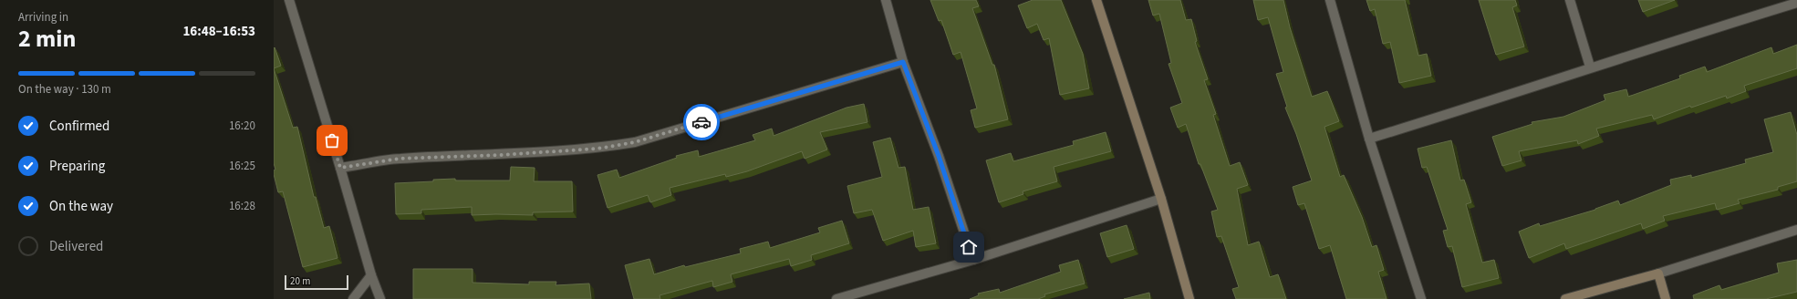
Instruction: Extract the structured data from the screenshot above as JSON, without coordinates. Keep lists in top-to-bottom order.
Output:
{
  "scale_bar": "20 m",
  "page": {
    "heading": ["2 min", "Arriving in", "16:48–16:53"],
    "bar": "On the way · 130 m",
    "list": [
      ["Confirmed", "16:20"],
      ["Preparing", "16:25"],
      ["On the way", "16:28"],
      "Delivered"
    ],
    "scale": "20 m"
  }
}
